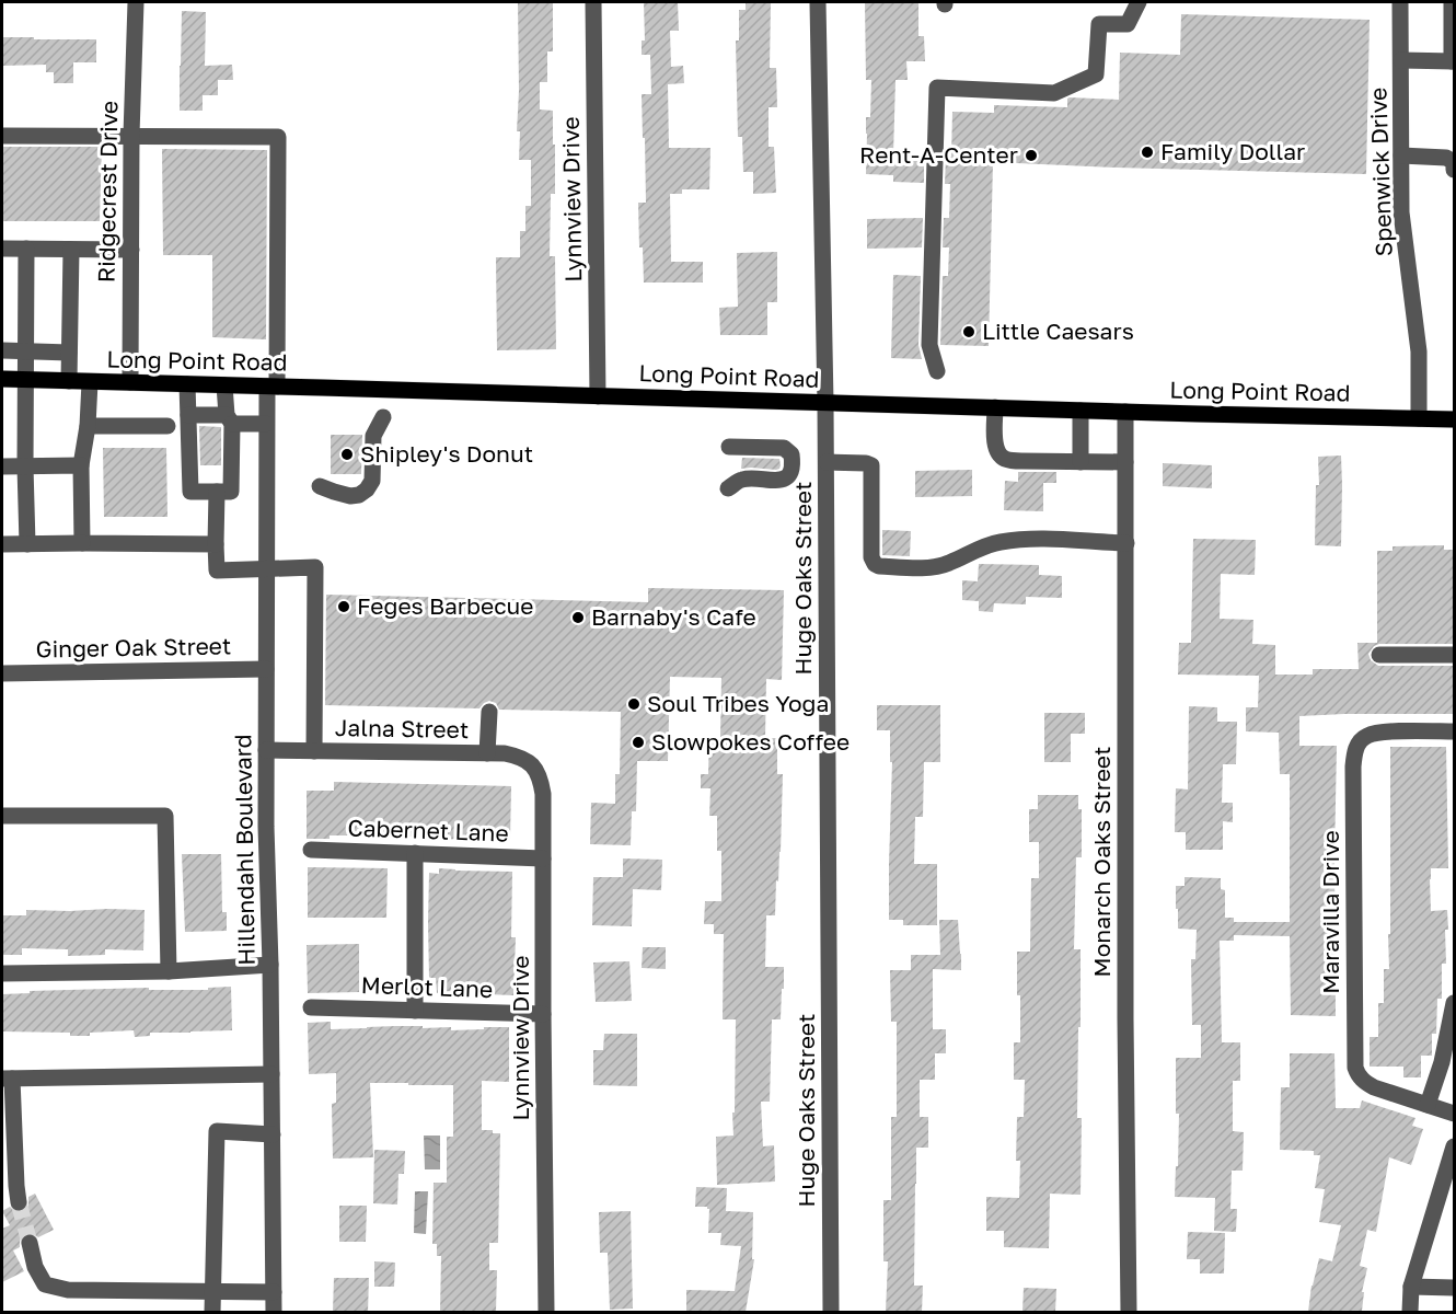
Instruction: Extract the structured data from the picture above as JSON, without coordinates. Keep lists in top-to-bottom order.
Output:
{
  "streets": {
    "main road": ["Long Point Road"],
    "street": [
      "Spenwick Drive",
      "Ridgecrest Drive",
      "Lynnview Drive",
      "Huge Oaks Street",
      "Ginger Oak Street",
      "Jalna Street",
      "Cabernet Lane",
      "Hillendahl Boulevard",
      "Monarch Oaks Street",
      "Maravilla Drive",
      "Merlot Lane"
    ]
  },
  "crossings": [
    ["Spenwick Drive", "Long Point Road"],
    ["Ridgecrest Drive", "Long Point Road"],
    ["Ridgecrest Drive", "Hillendahl Boulevard"],
    ["Lynnview Drive", "Long Point Road"],
    ["Lynnview Drive", "Jalna Street"],
    ["Lynnview Drive", "Cabernet Lane"],
    ["Lynnview Drive", "Merlot Lane"],
    ["Long Point Road", "Huge Oaks Street"],
    ["Long Point Road", "Hillendahl Boulevard"],
    ["Long Point Road", "Monarch Oaks Street"],
    ["Ginger Oak Street", "Hillendahl Boulevard"],
    ["Jalna Street", "Hillendahl Boulevard"]
  ],
  "places": [
    "Family Dollar",
    "Rent-A-Center",
    "Little Caesars",
    "Shipley's Donut",
    "Feges Barbecue",
    "Barnaby's Cafe",
    "Soul Tribes Yoga",
    "Slowpokes Coffee"
  ]
}
